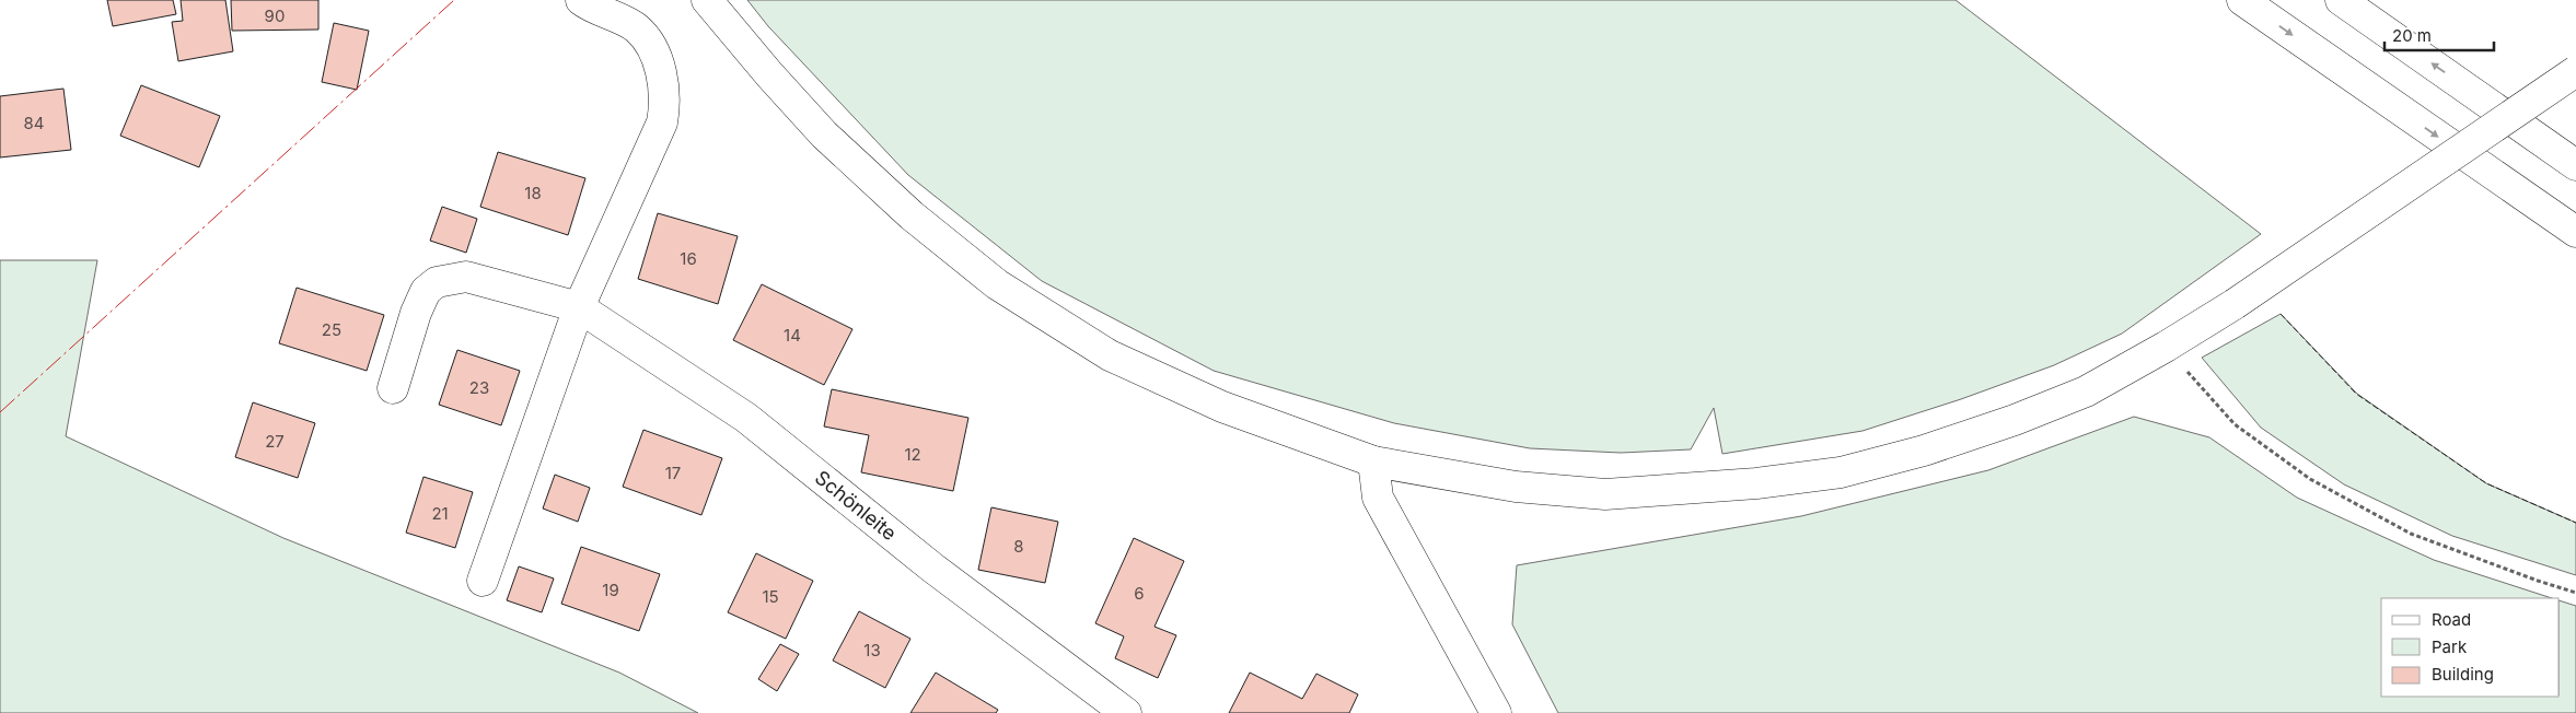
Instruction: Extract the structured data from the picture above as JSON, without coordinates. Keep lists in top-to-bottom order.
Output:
{
  "streets": {
    "main road": ["Schönleite"]
  },
  "house_numbers": [
    "90",
    "84",
    "18",
    "16",
    "25",
    "14",
    "23",
    "27",
    "12",
    "17",
    "21",
    "8",
    "19",
    "6",
    "15",
    "13"
  ],
  "legend": ["Road", "Park", "Building"],
  "scale_bar": "20 m"
}
